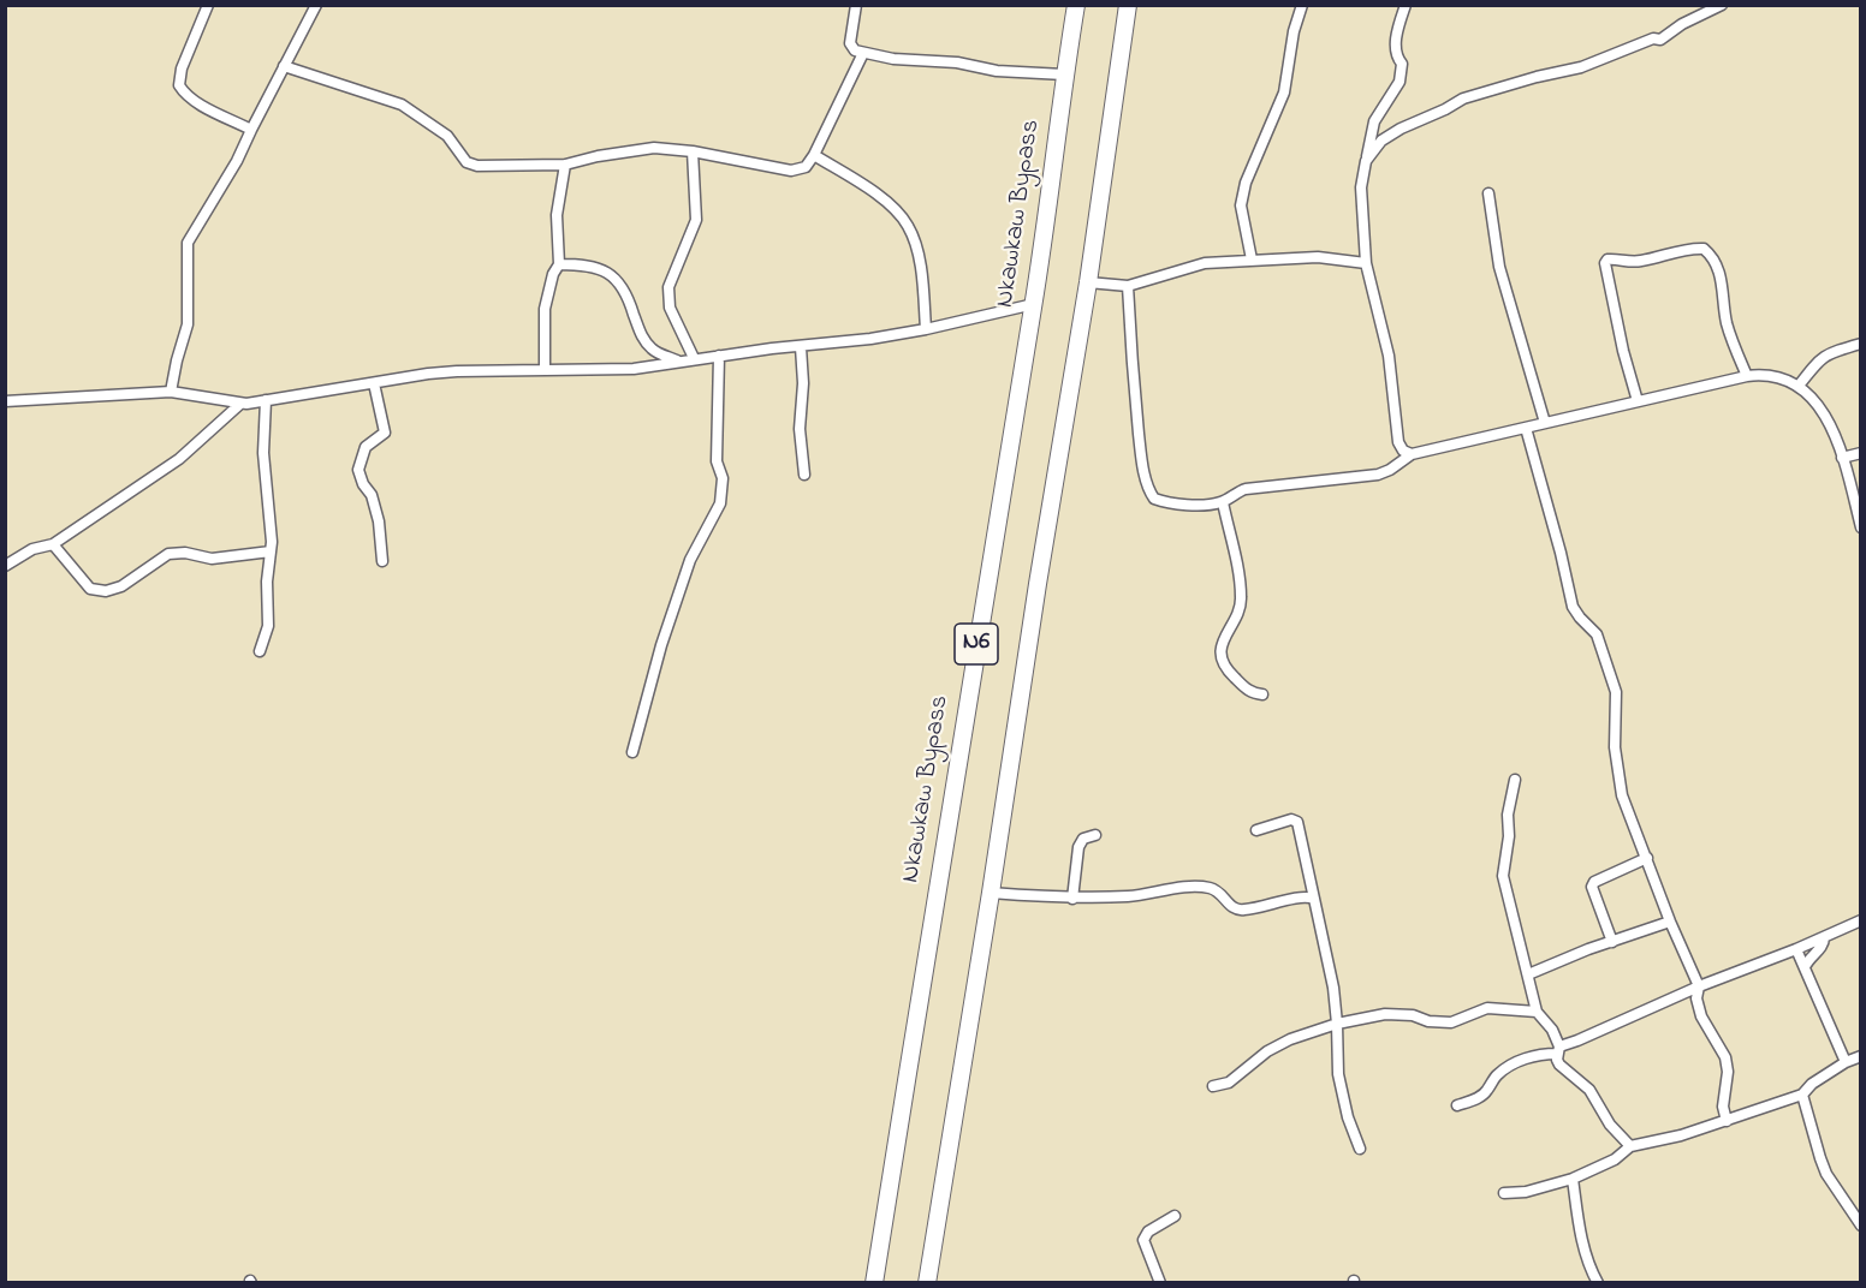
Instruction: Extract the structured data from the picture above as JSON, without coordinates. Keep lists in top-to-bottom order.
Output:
{
  "streets": {
    "highway": ["Nkawkaw Bypass", "N6"]
  }
}
